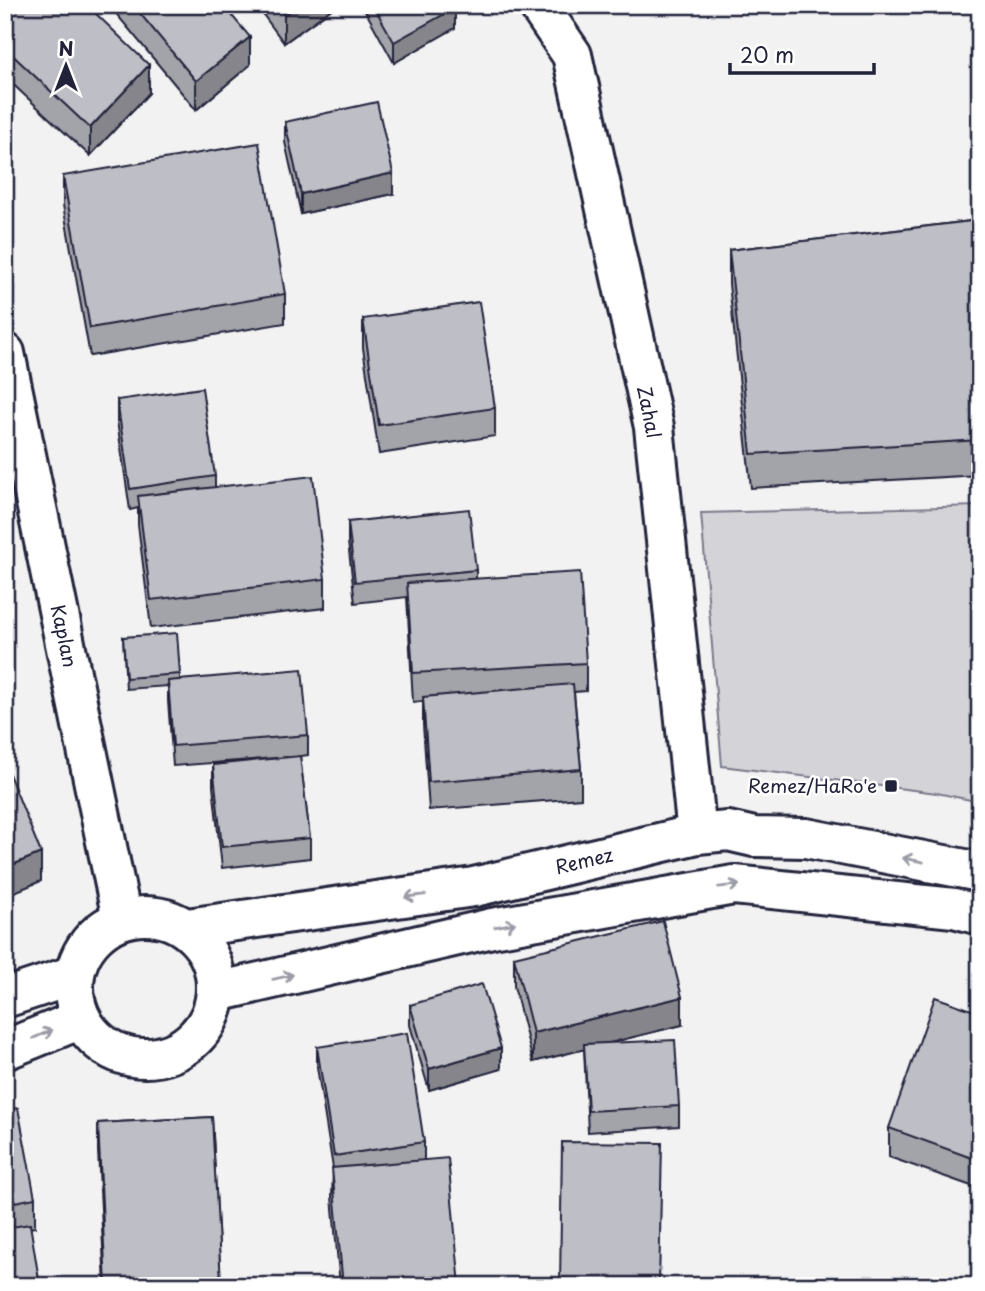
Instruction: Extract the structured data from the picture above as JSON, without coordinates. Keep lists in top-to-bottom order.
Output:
{
  "streets": {
    "street": ["Zahal", "Kaplan", "Remez"]
  },
  "crossings": [
    ["Zahal", "Remez"],
    ["Kaplan", "Remez"]
  ],
  "places": {
    "transit": ["Remez/HaRo'e"]
  },
  "scale_bar": "20 m",
  "north": "top"
}
